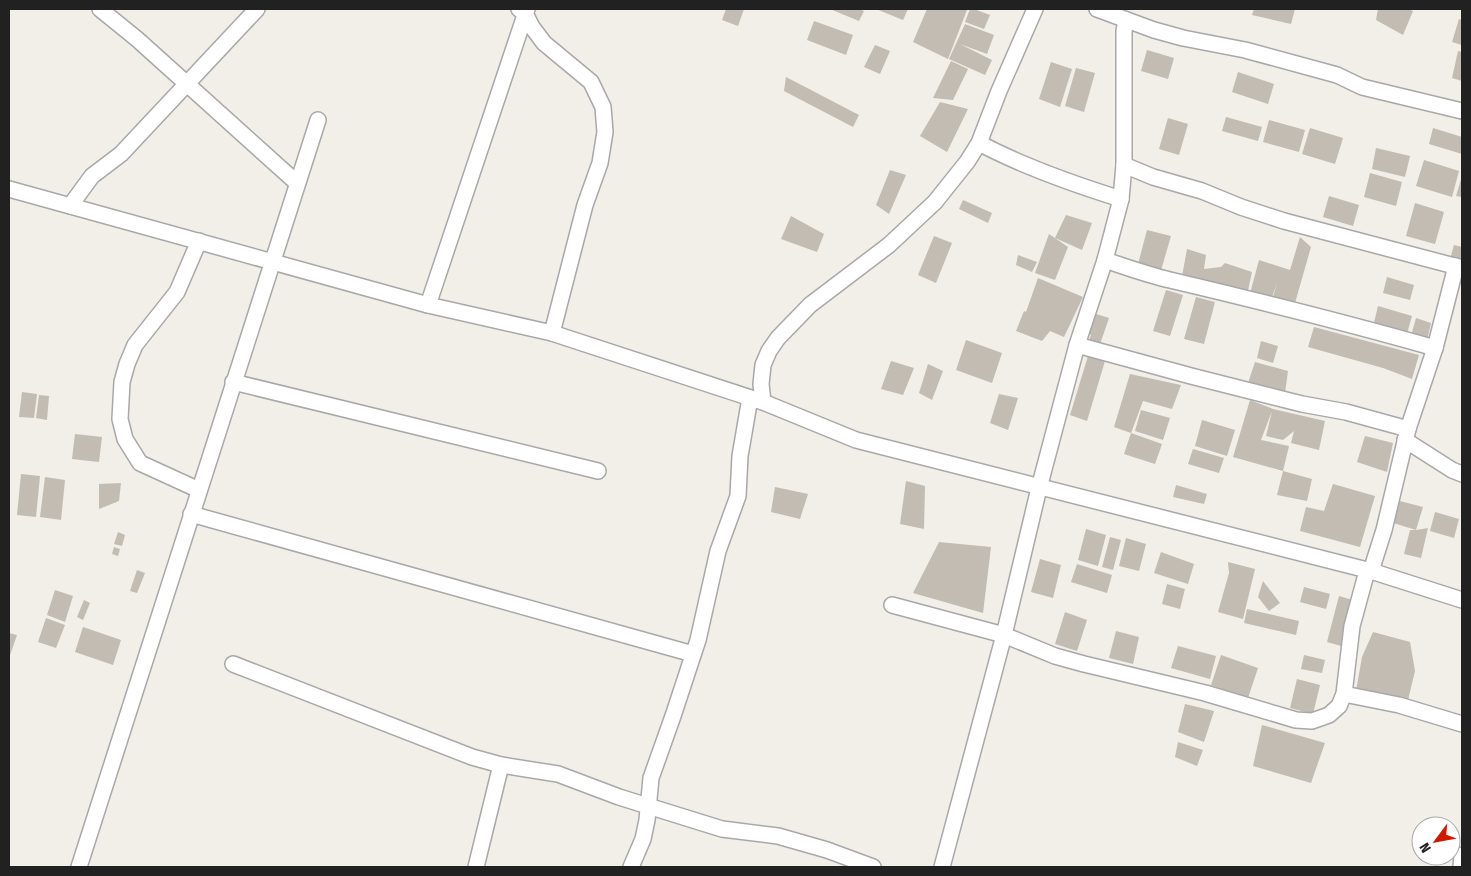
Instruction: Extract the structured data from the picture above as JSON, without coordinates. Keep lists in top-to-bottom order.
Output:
{
  "north": "bottom left"
}
